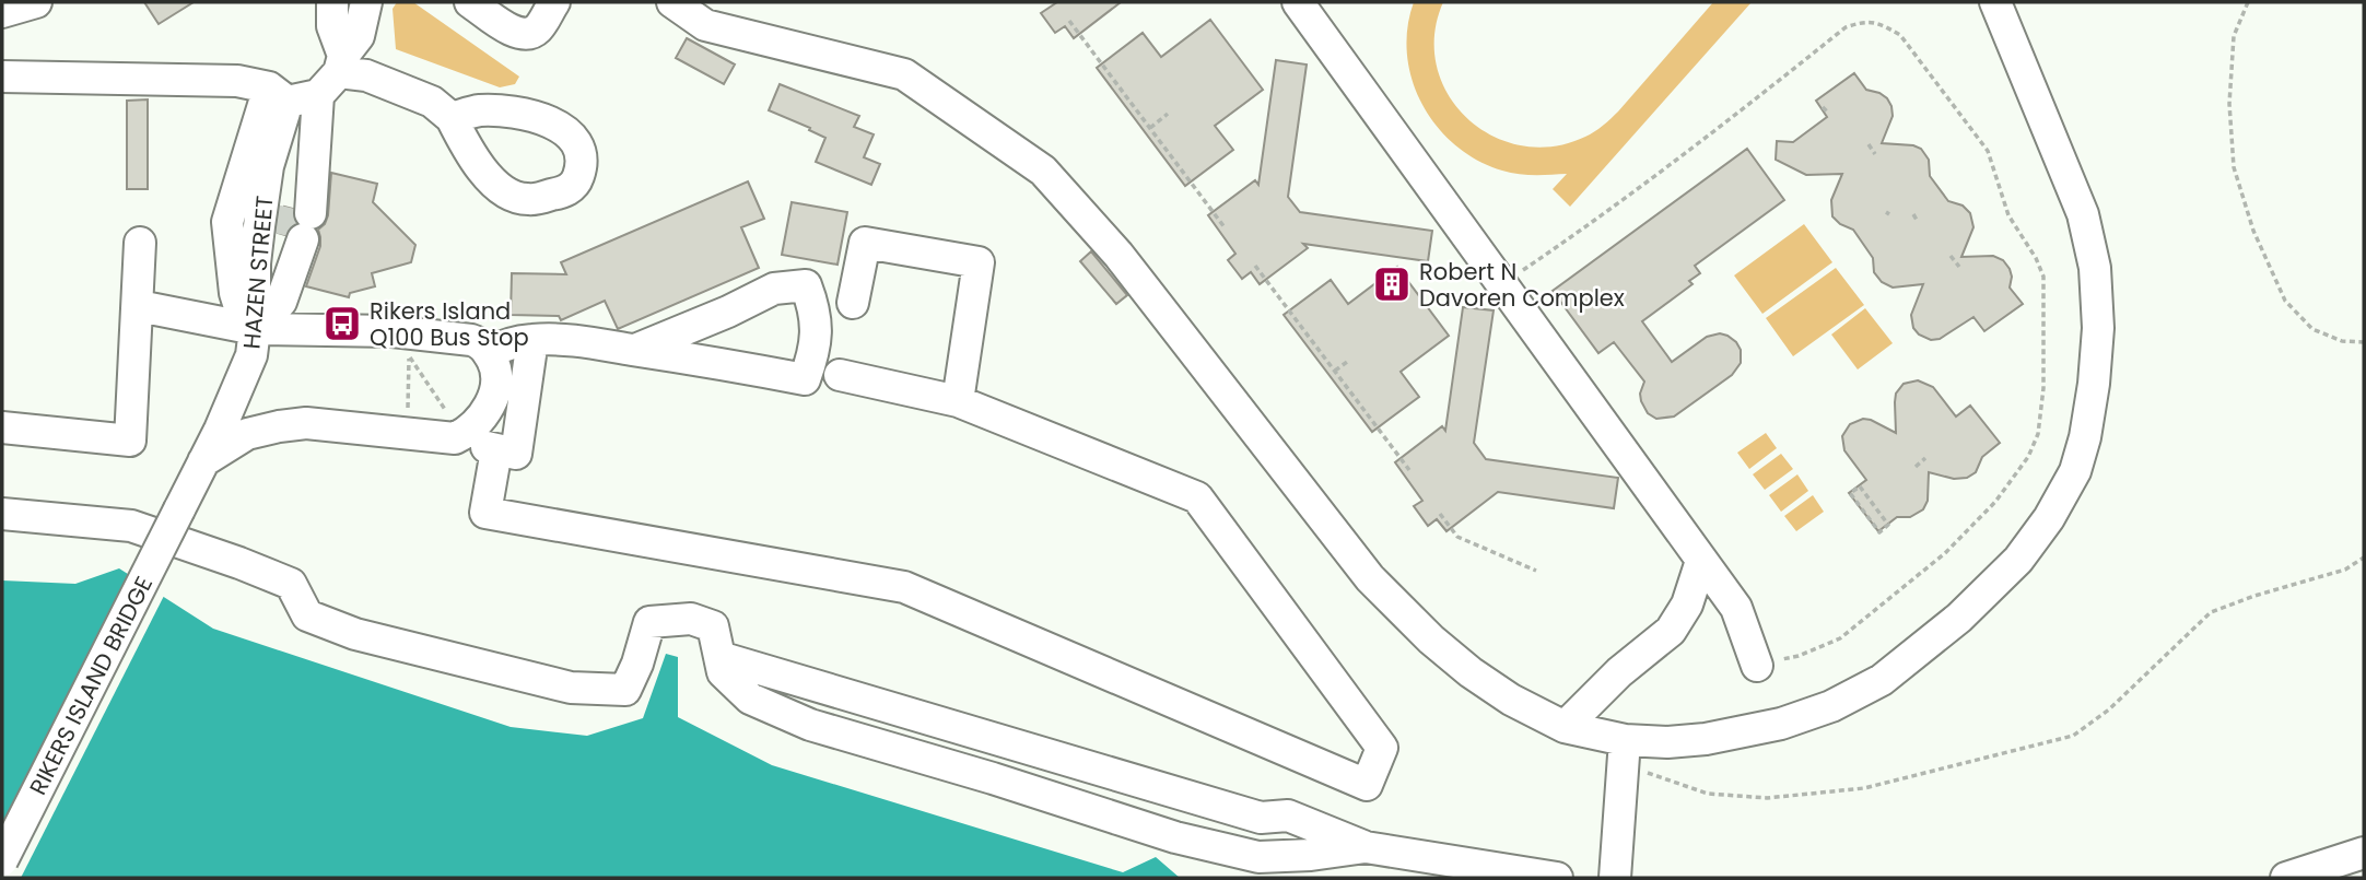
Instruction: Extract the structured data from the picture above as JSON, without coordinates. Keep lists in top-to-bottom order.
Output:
{
  "streets": {
    "street": ["HAZEN STREET", "RIKERS ISLAND BRIDGE"]
  },
  "crossings": [
    ["HAZEN STREET", "RIKERS ISLAND BRIDGE"]
  ],
  "places": {
    "building": ["Robert N Davoren Complex"],
    "bus stop": ["Rikers Island Q100 Bus Stop"]
  }
}
